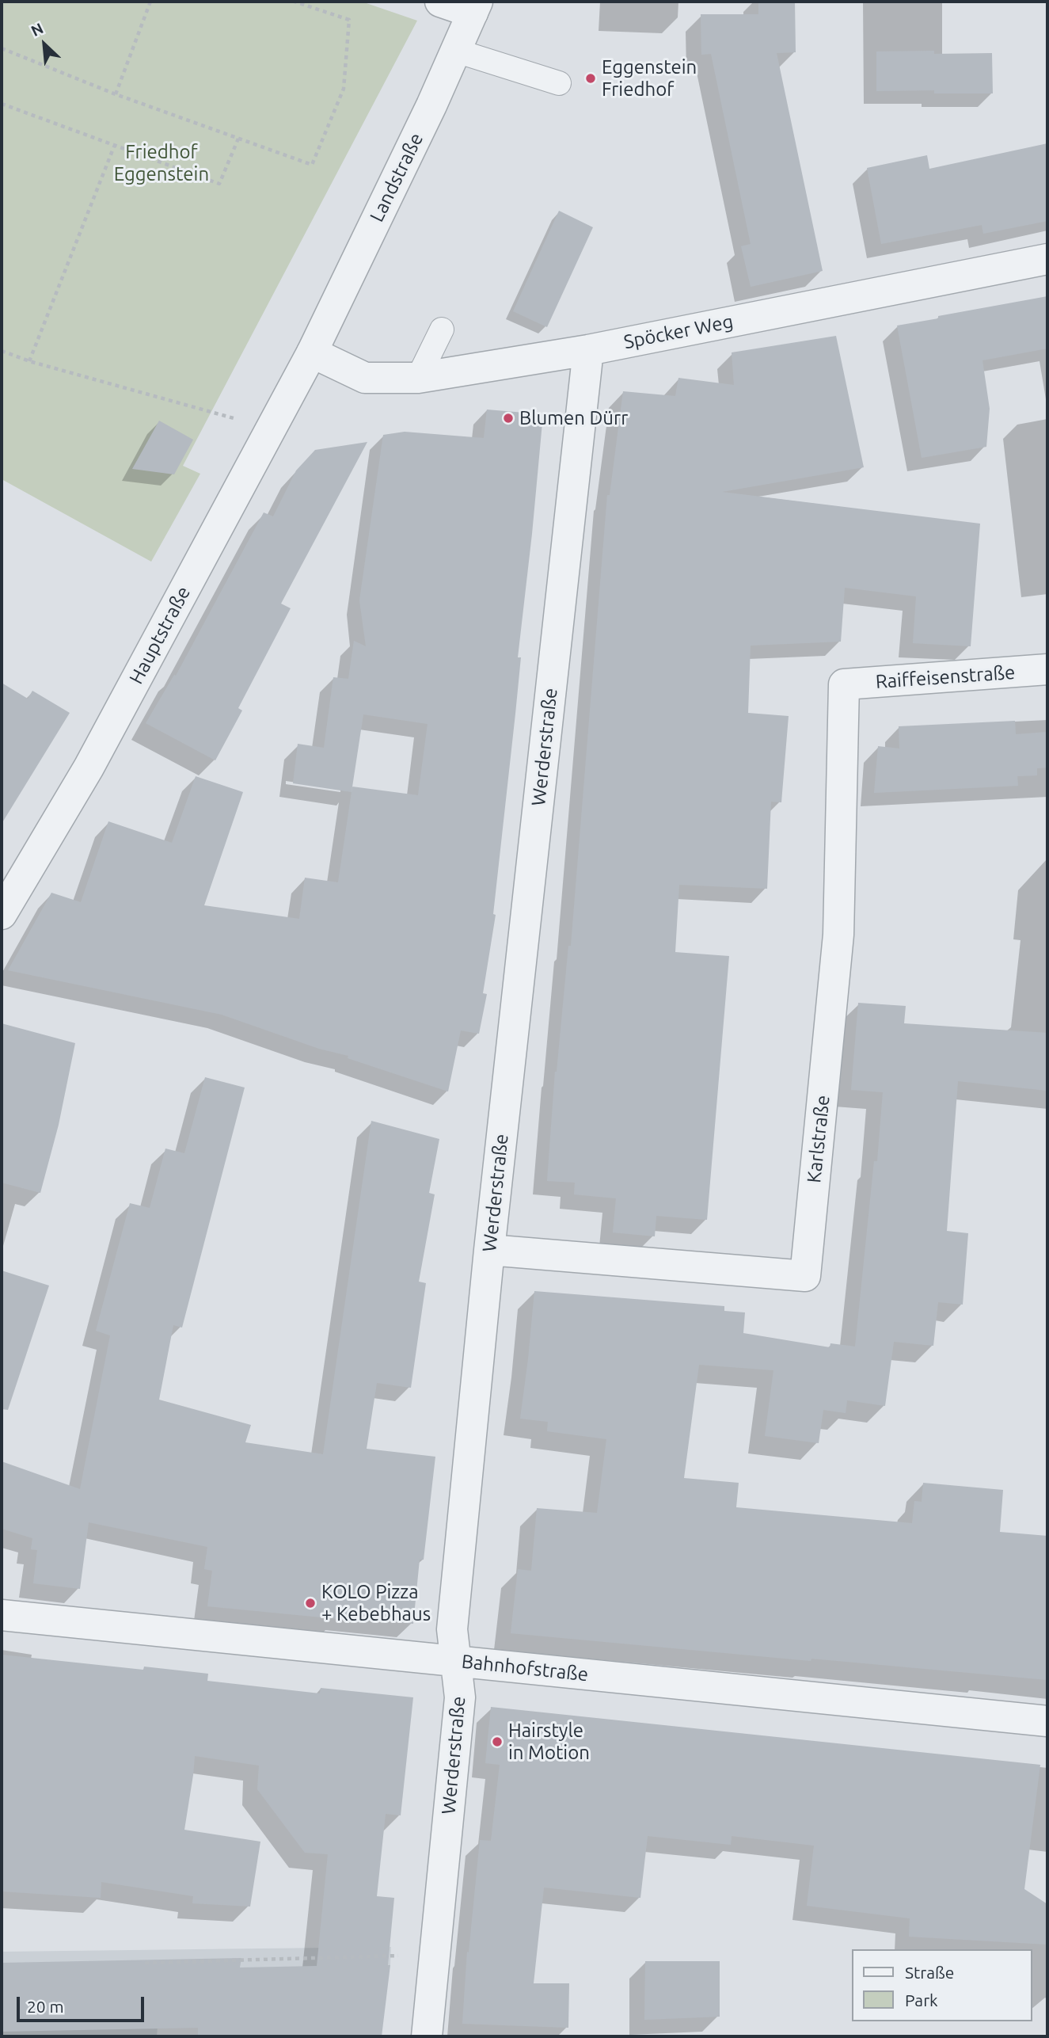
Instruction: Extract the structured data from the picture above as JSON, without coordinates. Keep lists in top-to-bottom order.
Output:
{
  "streets": {
    "street": [
      "Landstraße",
      "Spöcker Weg",
      "Hauptstraße",
      "Raiffeisenstraße",
      "Werderstraße",
      "Karlstraße",
      "Bahnhofstraße"
    ]
  },
  "crossings": [
    ["Landstraße", "Spöcker Weg"],
    ["Landstraße", "Hauptstraße"],
    ["Spöcker Weg", "Hauptstraße"],
    ["Spöcker Weg", "Werderstraße"],
    ["Raiffeisenstraße", "Karlstraße"],
    ["Werderstraße", "Karlstraße"],
    ["Werderstraße", "Bahnhofstraße"]
  ],
  "parks": ["Friedhof Eggenstein"],
  "places": [
    "Eggenstein Friedhof",
    "Blumen Dürr",
    "KOLO Pizza + Kebebhaus",
    "Hairstyle in Motion"
  ],
  "legend": ["Straße", "Park"],
  "scale_bar": "20 m",
  "north": "top left"
}
